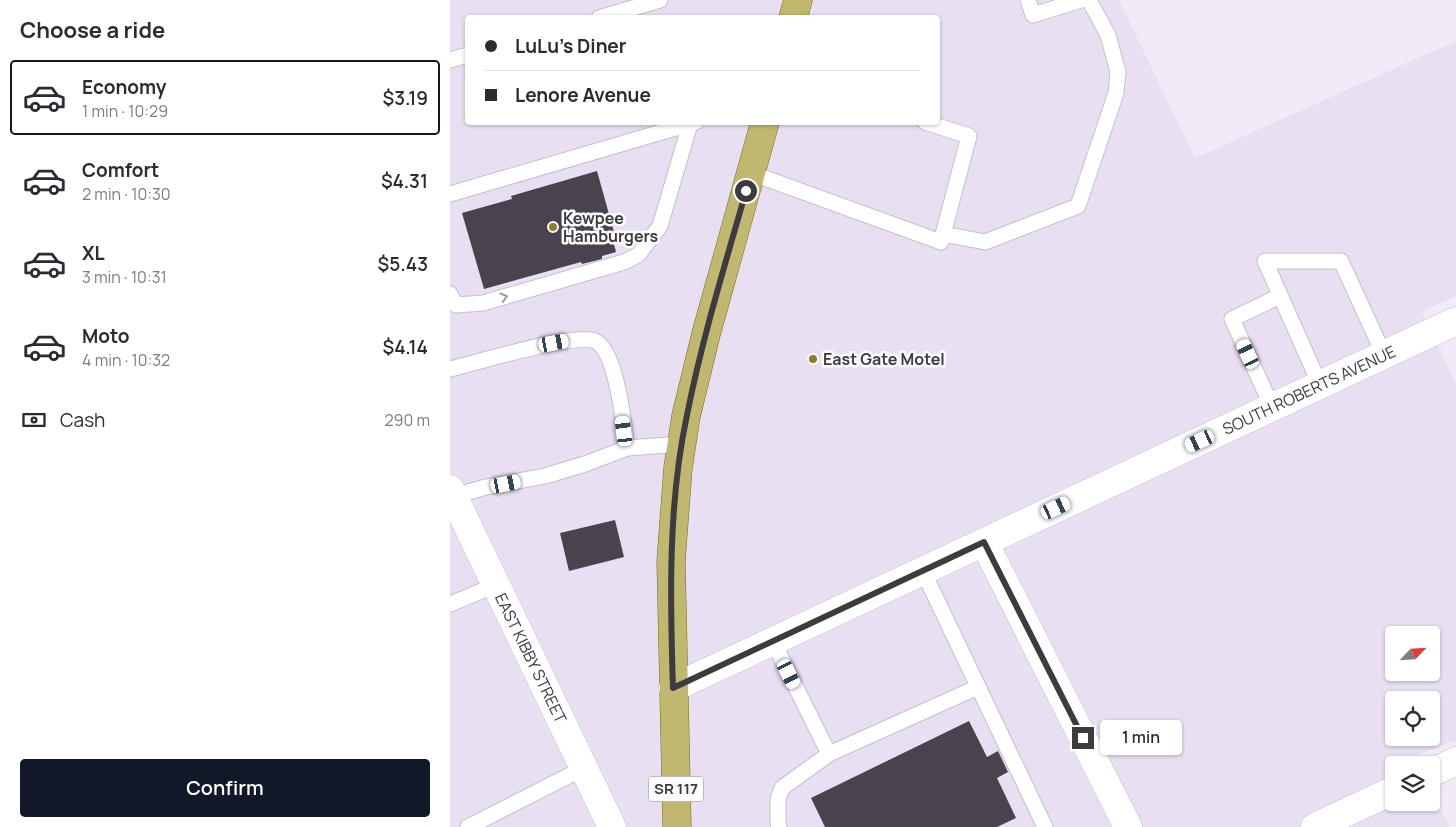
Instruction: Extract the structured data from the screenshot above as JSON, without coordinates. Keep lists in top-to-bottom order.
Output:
{
  "streets": {
    "main road": ["SR 117"],
    "street": ["SOUTH ROBERTS AVENUE", "EAST KIBBY STREET"]
  },
  "crossings": [
    ["SOUTH ROBERTS AVENUE", "SR 117"]
  ],
  "places": ["Kewpee Hamburgers", "East Gate Motel"],
  "north": "top right",
  "page": {
    "heading": "Choose a ride",
    "banner": ["LuLu's Diner", "Lenore Avenue"],
    "list": [
      {
        "name": "Economy",
        "note": "1 min · 10:29",
        "value": "$3.19"
      },
      {
        "name": "Comfort",
        "note": "2 min · 10:30",
        "value": "$4.31"
      },
      {
        "name": "XL",
        "note": "3 min · 10:31",
        "value": "$5.43"
      },
      {
        "name": "Moto",
        "note": "4 min · 10:32",
        "value": "$4.14"
      }
    ],
    "pay": ["Cash", "290 m"],
    "bubble": "1 min",
    "buttons": "Confirm"
  }
}
